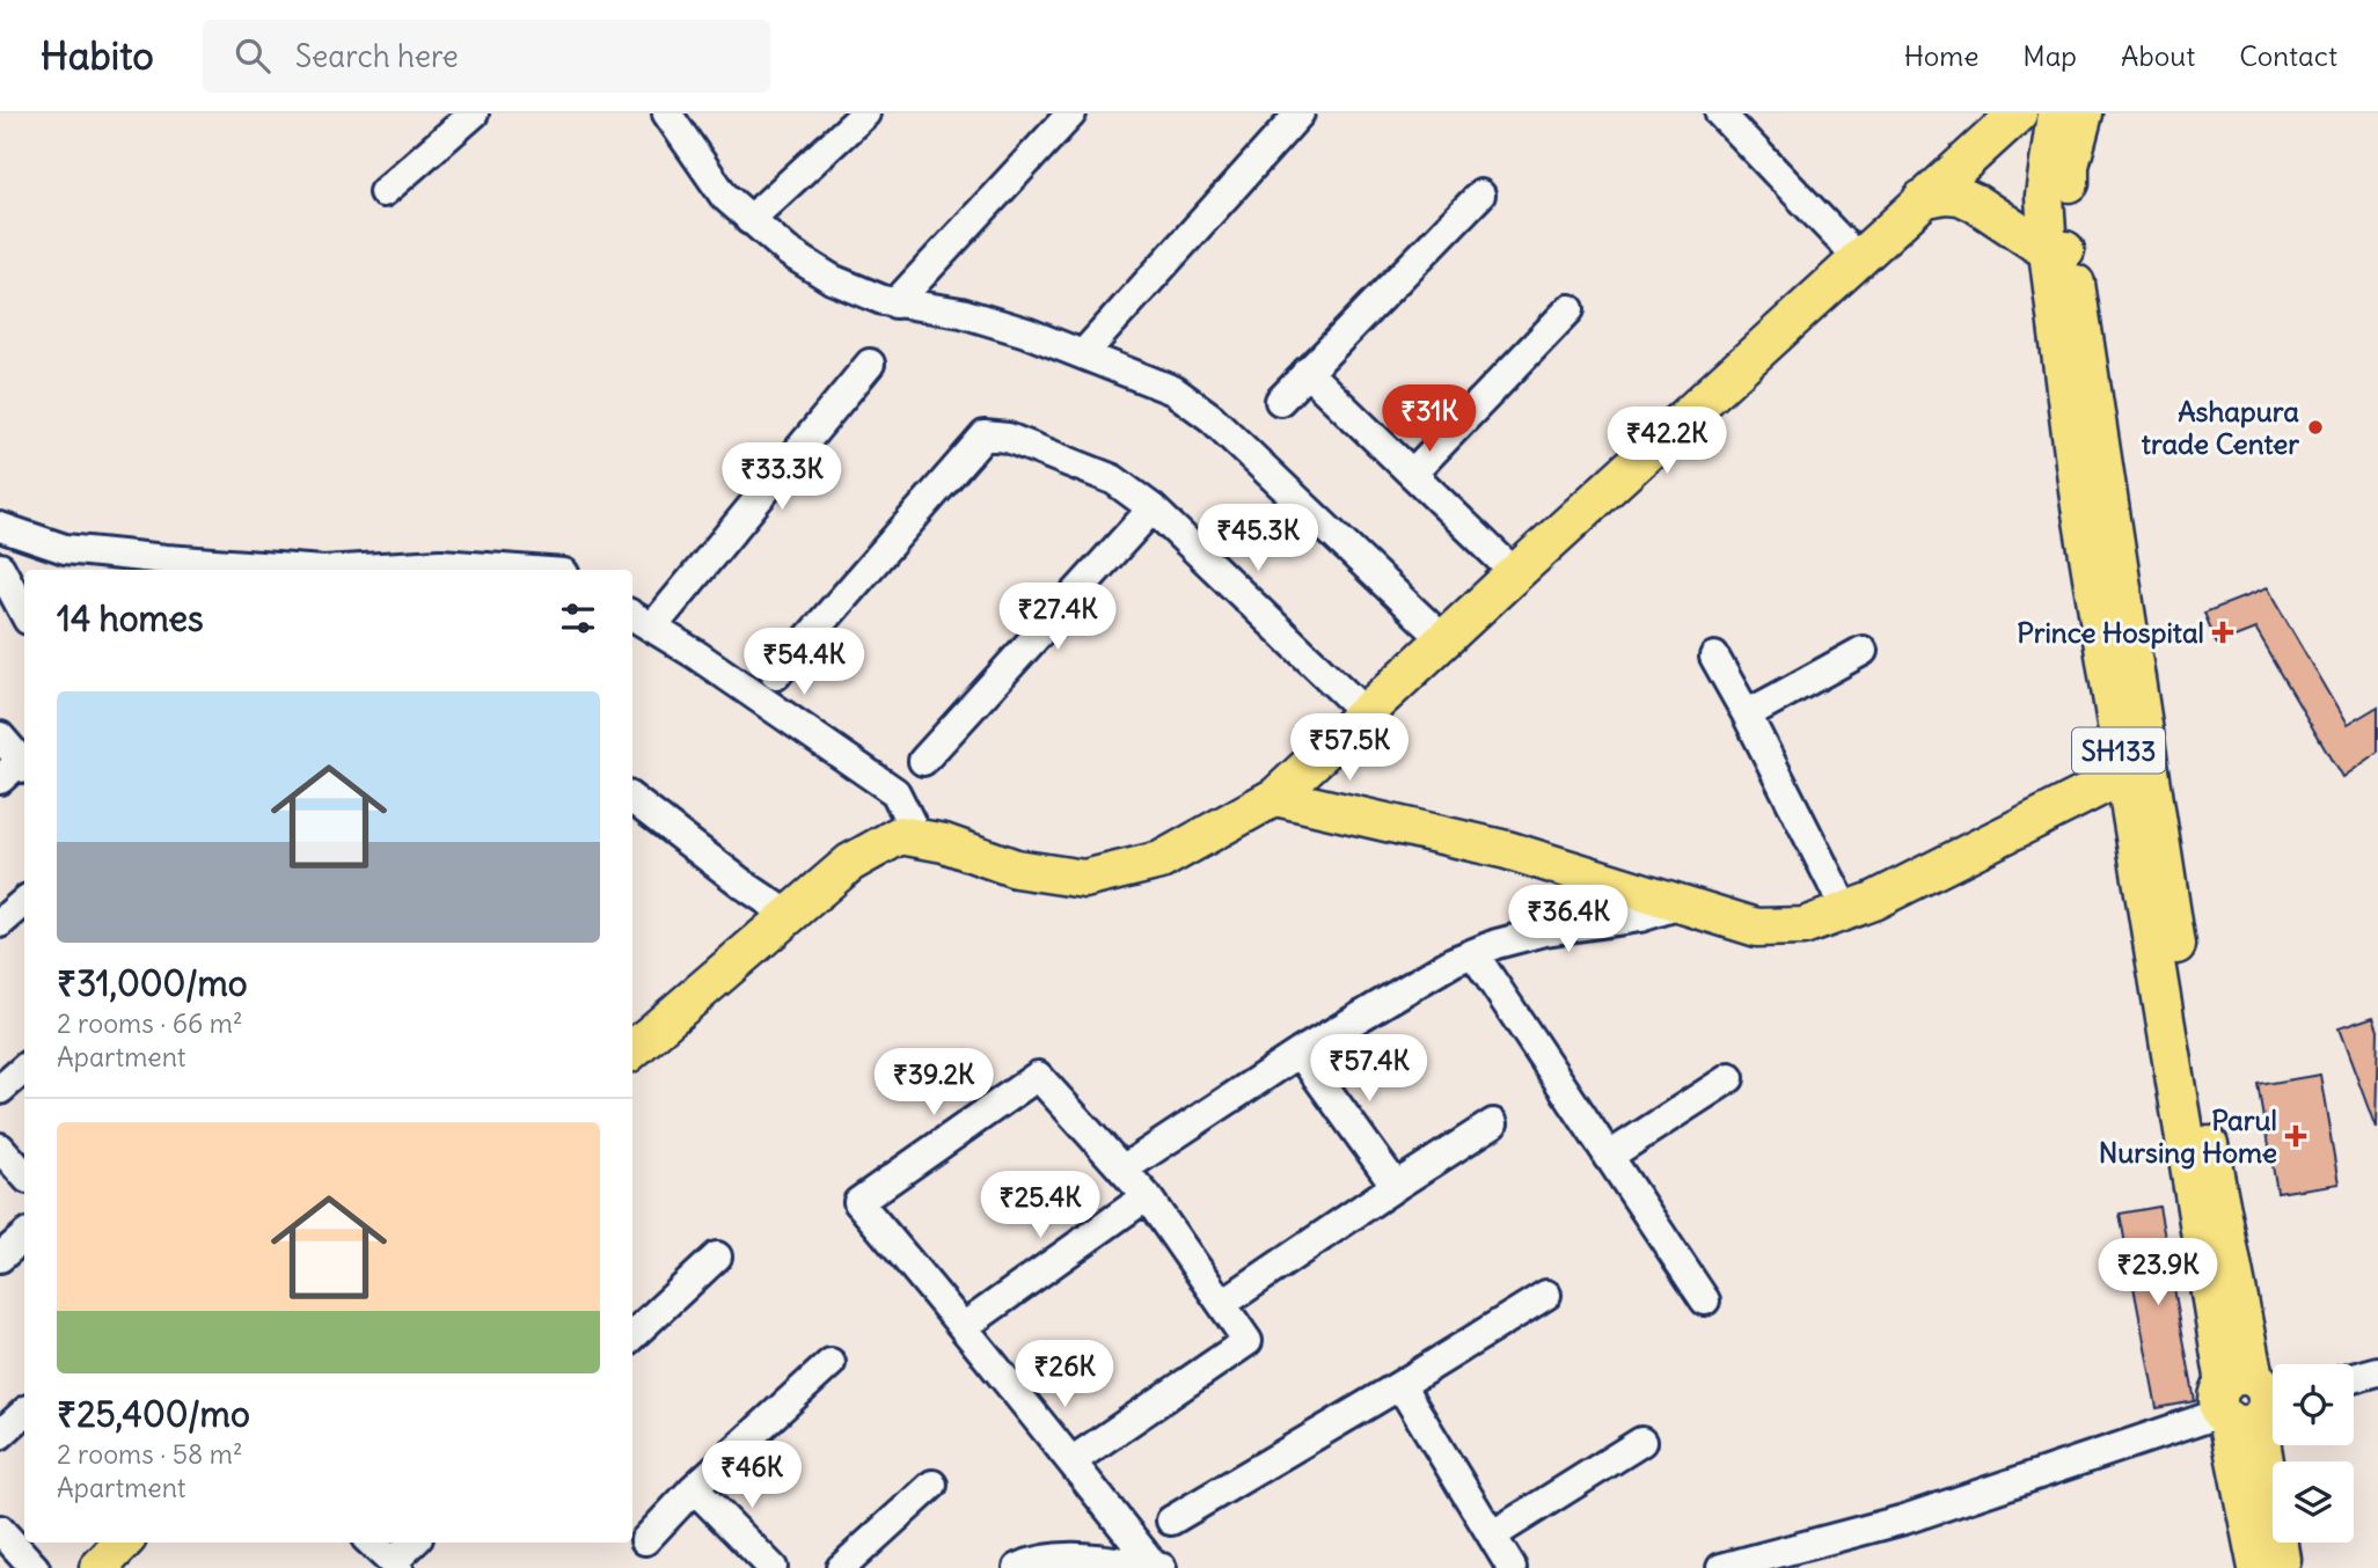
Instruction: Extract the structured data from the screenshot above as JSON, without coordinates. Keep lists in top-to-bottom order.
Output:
{
  "streets": {
    "main road": ["SH133"]
  },
  "places": {
    "other": ["Ashapura trade Center"],
    "health": ["Prince Hospital", "Parul Nursing Home"]
  },
  "page": {
    "header": "Habito",
    "search": "Search here",
    "nav": [
      "Home",
      "Map",
      "About",
      "Contact"
    ],
    "price": [
      "₹31K",
      "₹42.2K",
      "₹33.3K",
      "₹45.3K",
      "₹27.4K",
      "₹54.4K",
      "₹57.5K",
      "₹36.4K",
      "₹57.4K",
      "₹39.2K",
      "₹25.4K",
      "₹23.9K",
      "₹26K",
      "₹46K"
    ],
    "heading": "14 homes",
    "list": [
      {
        "name": "₹31,000/mo",
        "note": "2 rooms · 66 m² · Apartment"
      },
      {
        "name": "₹25,400/mo",
        "note": "2 rooms · 58 m² · Apartment"
      }
    ]
  }
}
